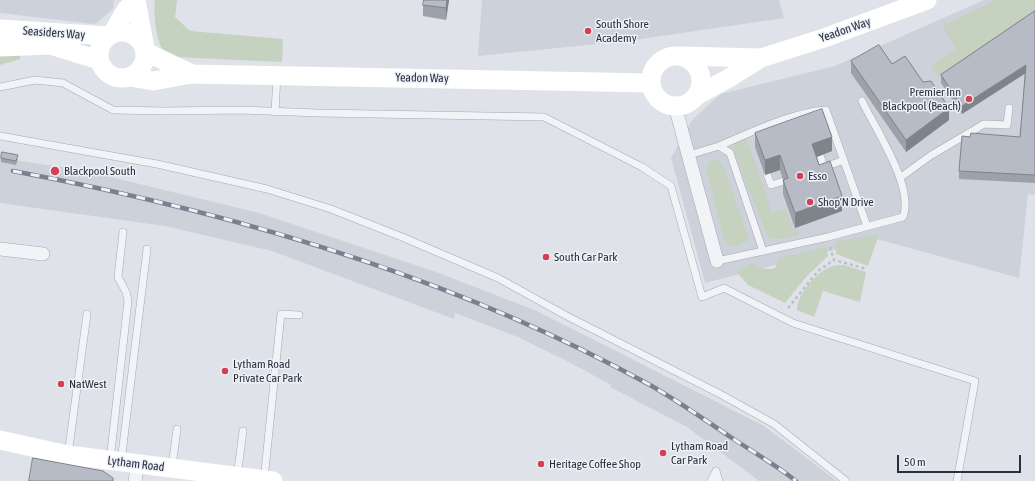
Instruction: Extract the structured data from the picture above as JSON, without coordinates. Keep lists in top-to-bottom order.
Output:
{
  "streets": {
    "street": ["Yeadon Way", "Seasiders Way", "Lytham Road"]
  },
  "crossings": [
    ["Yeadon Way", "Seasiders Way"]
  ],
  "places": [
    "South Shore Academy",
    "Premier Inn Blackpool (Beach)",
    "Blackpool South",
    "Esso",
    "Shop'N Drive",
    "South Car Park",
    "Lytham Road Private Car Park",
    "NatWest",
    "Lytham Road Car Park",
    "Heritage Coffee Shop"
  ],
  "scale_bar": "50 m"
}
